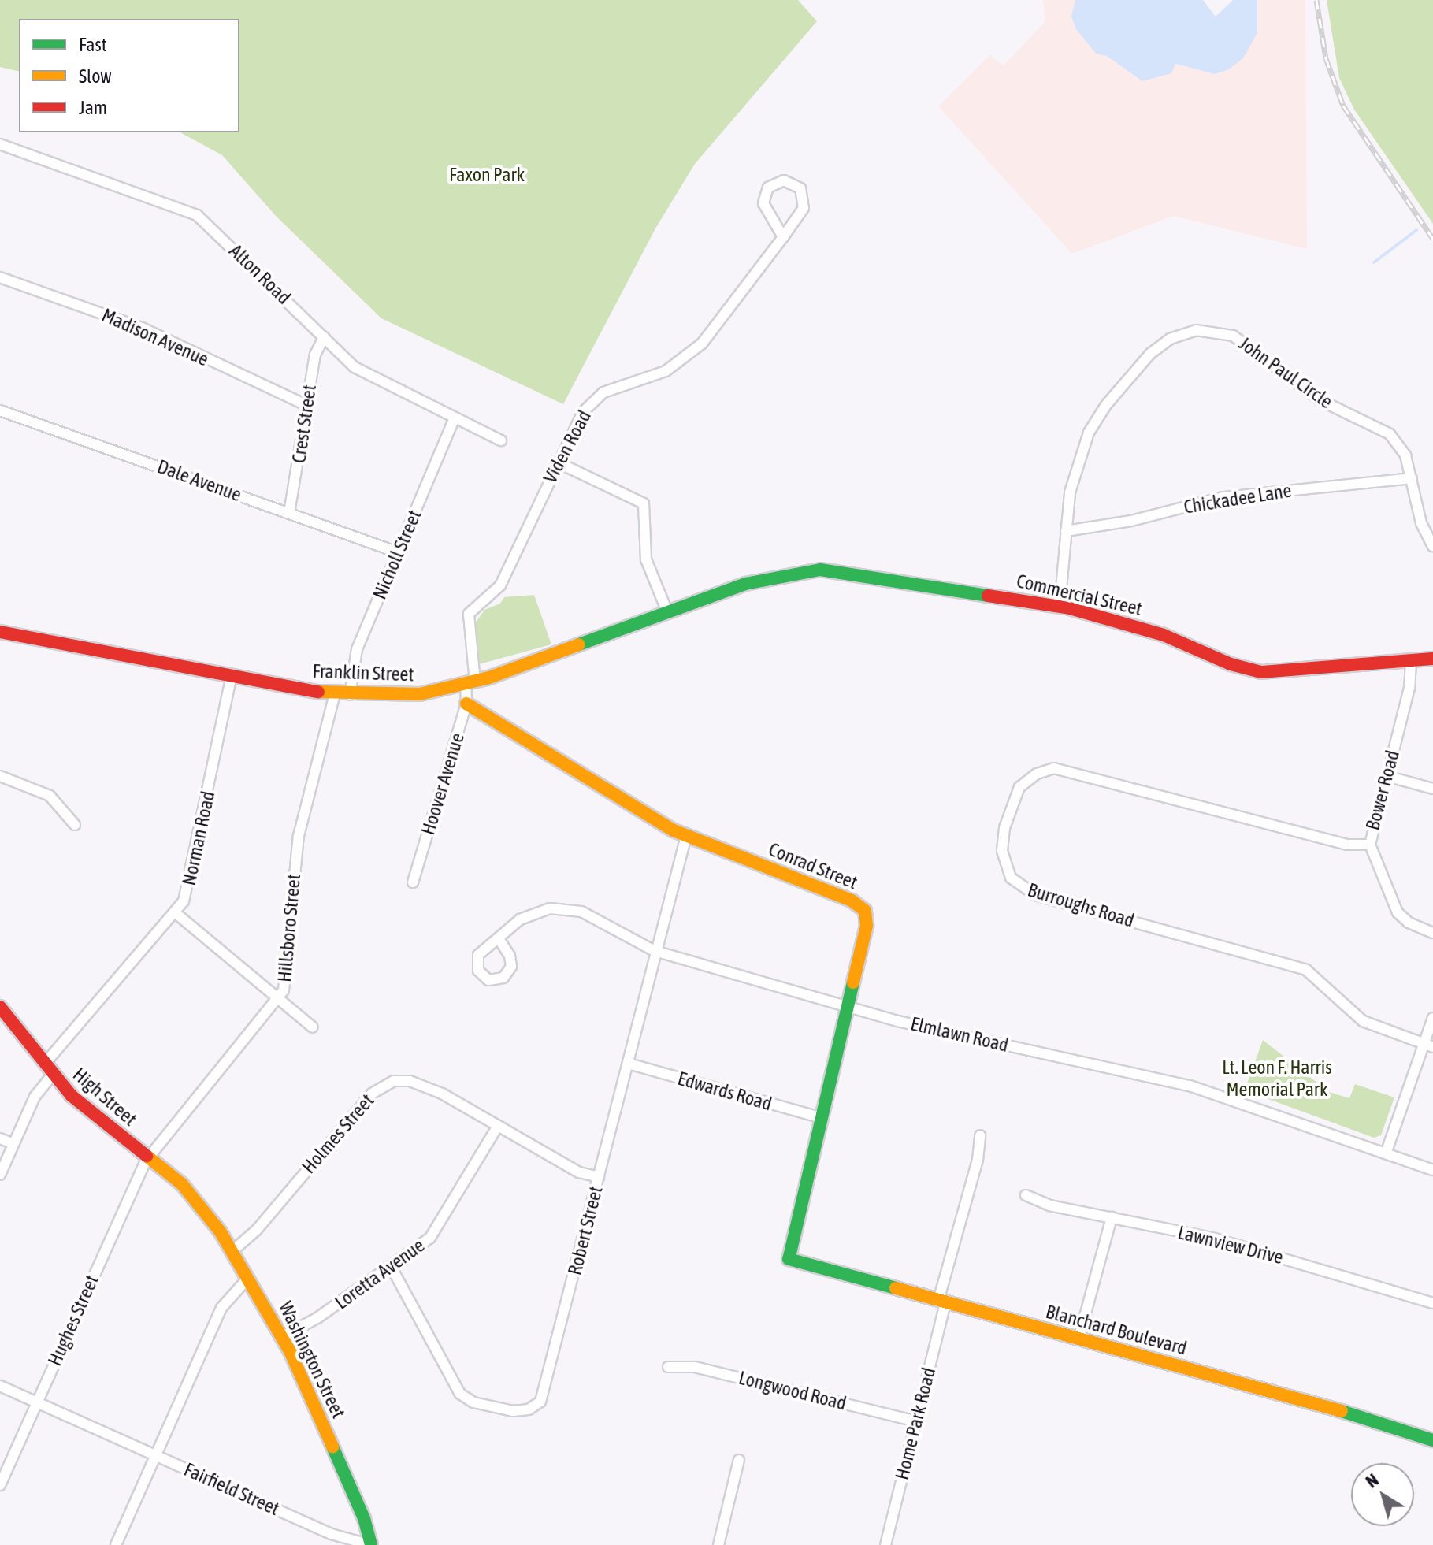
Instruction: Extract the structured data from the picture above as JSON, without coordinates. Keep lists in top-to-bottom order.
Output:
{
  "streets": {
    "street": [
      "Alton Road",
      "Madison Avenue",
      "John Paul Circle",
      "Crest Street",
      "Viden Road",
      "Dale Avenue",
      "Chickadee Lane",
      "Nicholl Street",
      "Commercial Street",
      "Franklin Street",
      "Hoover Avenue",
      "Bower Road",
      "Norman Road",
      "Conrad Street",
      "Burroughs Road",
      "Hillsboro Street",
      "Elmlawn Road",
      "Edwards Road",
      "High Street",
      "Holmes Street",
      "Robert Street",
      "Lawnview Drive",
      "Loretta Avenue",
      "Hughes Street",
      "Blanchard Boulevard",
      "Washington Street",
      "Longwood Road",
      "Home Park Road",
      "Fairfield Street"
    ]
  },
  "crossings": [
    ["Alton Road", "Crest Street"],
    ["Alton Road", "Nicholl Street"],
    ["Madison Avenue", "Crest Street"],
    ["John Paul Circle", "Chickadee Lane"],
    ["John Paul Circle", "Commercial Street"],
    ["Crest Street", "Dale Avenue"],
    ["Viden Road", "Franklin Street"],
    ["Viden Road", "Hoover Avenue"],
    ["Dale Avenue", "Nicholl Street"],
    ["Nicholl Street", "Franklin Street"],
    ["Commercial Street", "Franklin Street"],
    ["Commercial Street", "Bower Road"],
    ["Franklin Street", "Hoover Avenue"],
    ["Franklin Street", "Norman Road"],
    ["Franklin Street", "Hillsboro Street"],
    ["Hoover Avenue", "Conrad Street"],
    ["Bower Road", "Burroughs Road"],
    ["Norman Road", "High Street"],
    ["Conrad Street", "Elmlawn Road"],
    ["Conrad Street", "Edwards Road"],
    ["Conrad Street", "Robert Street"],
    ["Conrad Street", "Blanchard Boulevard"],
    ["Hillsboro Street", "High Street"],
    ["Hillsboro Street", "Hughes Street"],
    ["Elmlawn Road", "Robert Street"],
    ["Edwards Road", "Robert Street"],
    ["High Street", "Hughes Street"],
    ["High Street", "Washington Street"],
    ["Holmes Street", "Robert Street"],
    ["Holmes Street", "Loretta Avenue"],
    ["Holmes Street", "Washington Street"],
    ["Robert Street", "Loretta Avenue"],
    ["Loretta Avenue", "Washington Street"],
    ["Hughes Street", "Fairfield Street"],
    ["Blanchard Boulevard", "Home Park Road"],
    ["Washington Street", "Fairfield Street"],
    ["Longwood Road", "Home Park Road"]
  ],
  "parks": ["Faxon Park", "Lt. Leon F. Harris Memorial Park"],
  "legend": ["Fast", "Slow", "Jam"],
  "north": "top left"
}
